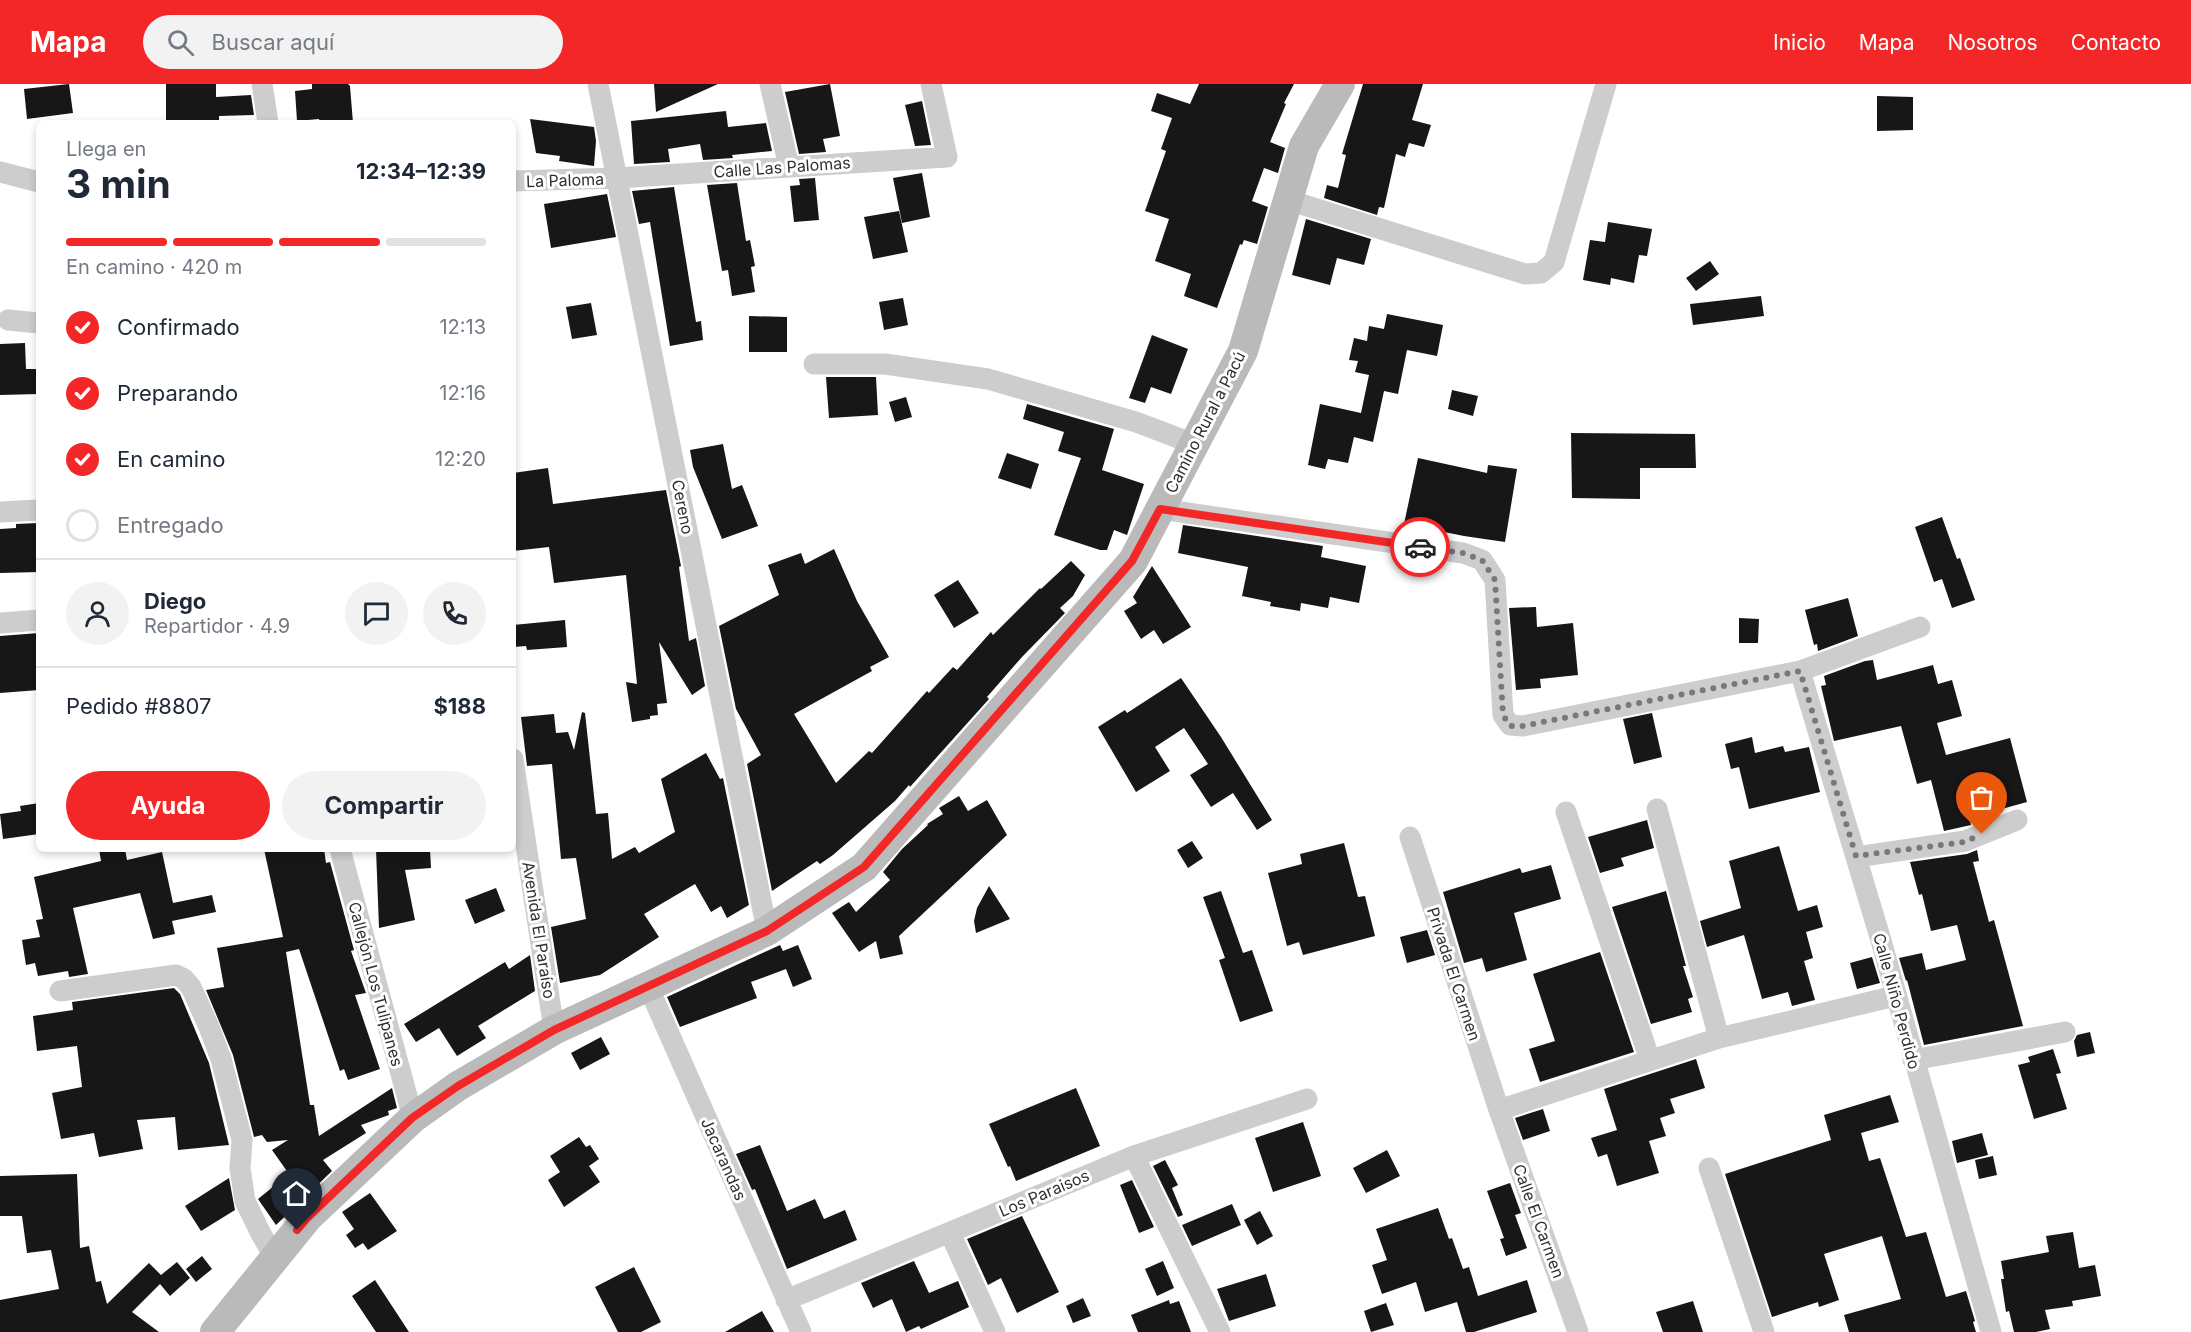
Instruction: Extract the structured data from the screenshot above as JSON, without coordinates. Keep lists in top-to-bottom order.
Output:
{
  "streets": {
    "street": [
      "Calle Las Palomas",
      "La Paloma",
      "Camino Rural a Pacú",
      "Cereno",
      "Avenida El Paraíso",
      "Privada El Carmen",
      "Callejón Los Tulipanes",
      "Calle Niño Perdido",
      "Jacarandas",
      "Los Paraisos",
      "Calle El Carmen"
    ]
  },
  "crossings": [
    ["Calle Las Palomas", "La Paloma"],
    ["Calle Las Palomas", "Cereno"],
    ["La Paloma", "Cereno"],
    ["Camino Rural a Pacú", "Cereno"],
    ["Camino Rural a Pacú", "Avenida El Paraíso"],
    ["Camino Rural a Pacú", "Callejón Los Tulipanes"],
    ["Camino Rural a Pacú", "Jacarandas"],
    ["Privada El Carmen", "Calle El Carmen"],
    ["Jacarandas", "Los Paraisos"]
  ],
  "page": {
    "header": "Mapa",
    "search": "Buscar aquí",
    "nav": [
      "Inicio",
      "Mapa",
      "Nosotros",
      "Contacto"
    ],
    "heading": ["3 min", "Llega en", "12:34–12:39"],
    "panel": [
      "Diego",
      "Repartidor · 4.9",
      "Pedido #8807",
      "$188"
    ],
    "bar": "En camino · 420 m",
    "list": [
      ["Confirmado", "12:13"],
      ["Preparando", "12:16"],
      ["En camino", "12:20"],
      "Entregado"
    ],
    "buttons": ["Ayuda", "Compartir"]
  }
}
